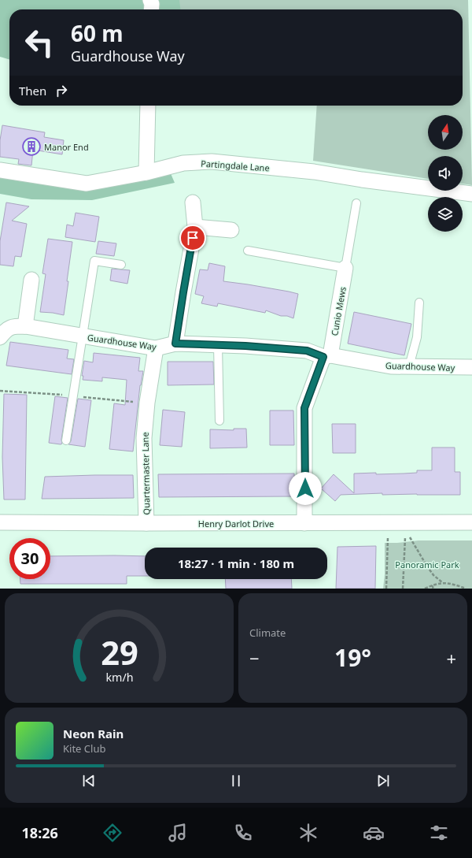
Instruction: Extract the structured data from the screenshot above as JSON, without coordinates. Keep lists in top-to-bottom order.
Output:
{
  "streets": {
    "street": [
      "Partingdale Lane",
      "Cunio Mews",
      "Guardhouse Way",
      "Quartermaster Lane",
      "Henry Darlot Drive"
    ]
  },
  "crossings": [
    ["Cunio Mews", "Guardhouse Way"],
    ["Cunio Mews", "Henry Darlot Drive"],
    ["Guardhouse Way", "Quartermaster Lane"],
    ["Quartermaster Lane", "Henry Darlot Drive"]
  ],
  "parks": ["Panoramic Park"],
  "places": {
    "building": ["Manor End"]
  },
  "north": "top",
  "page": {
    "turn": ["60 m", "Guardhouse Way"],
    "then": "Then",
    "limit": "30",
    "trip": "18:27 · 1 min · 180 m",
    "tile": "Climate",
    "heat": ["−", "19°", "+"],
    "song": ["Neon Rain", "Kite Club"],
    "tabs": "18:26",
    "gauge": ["29", "km/h"]
  }
}
